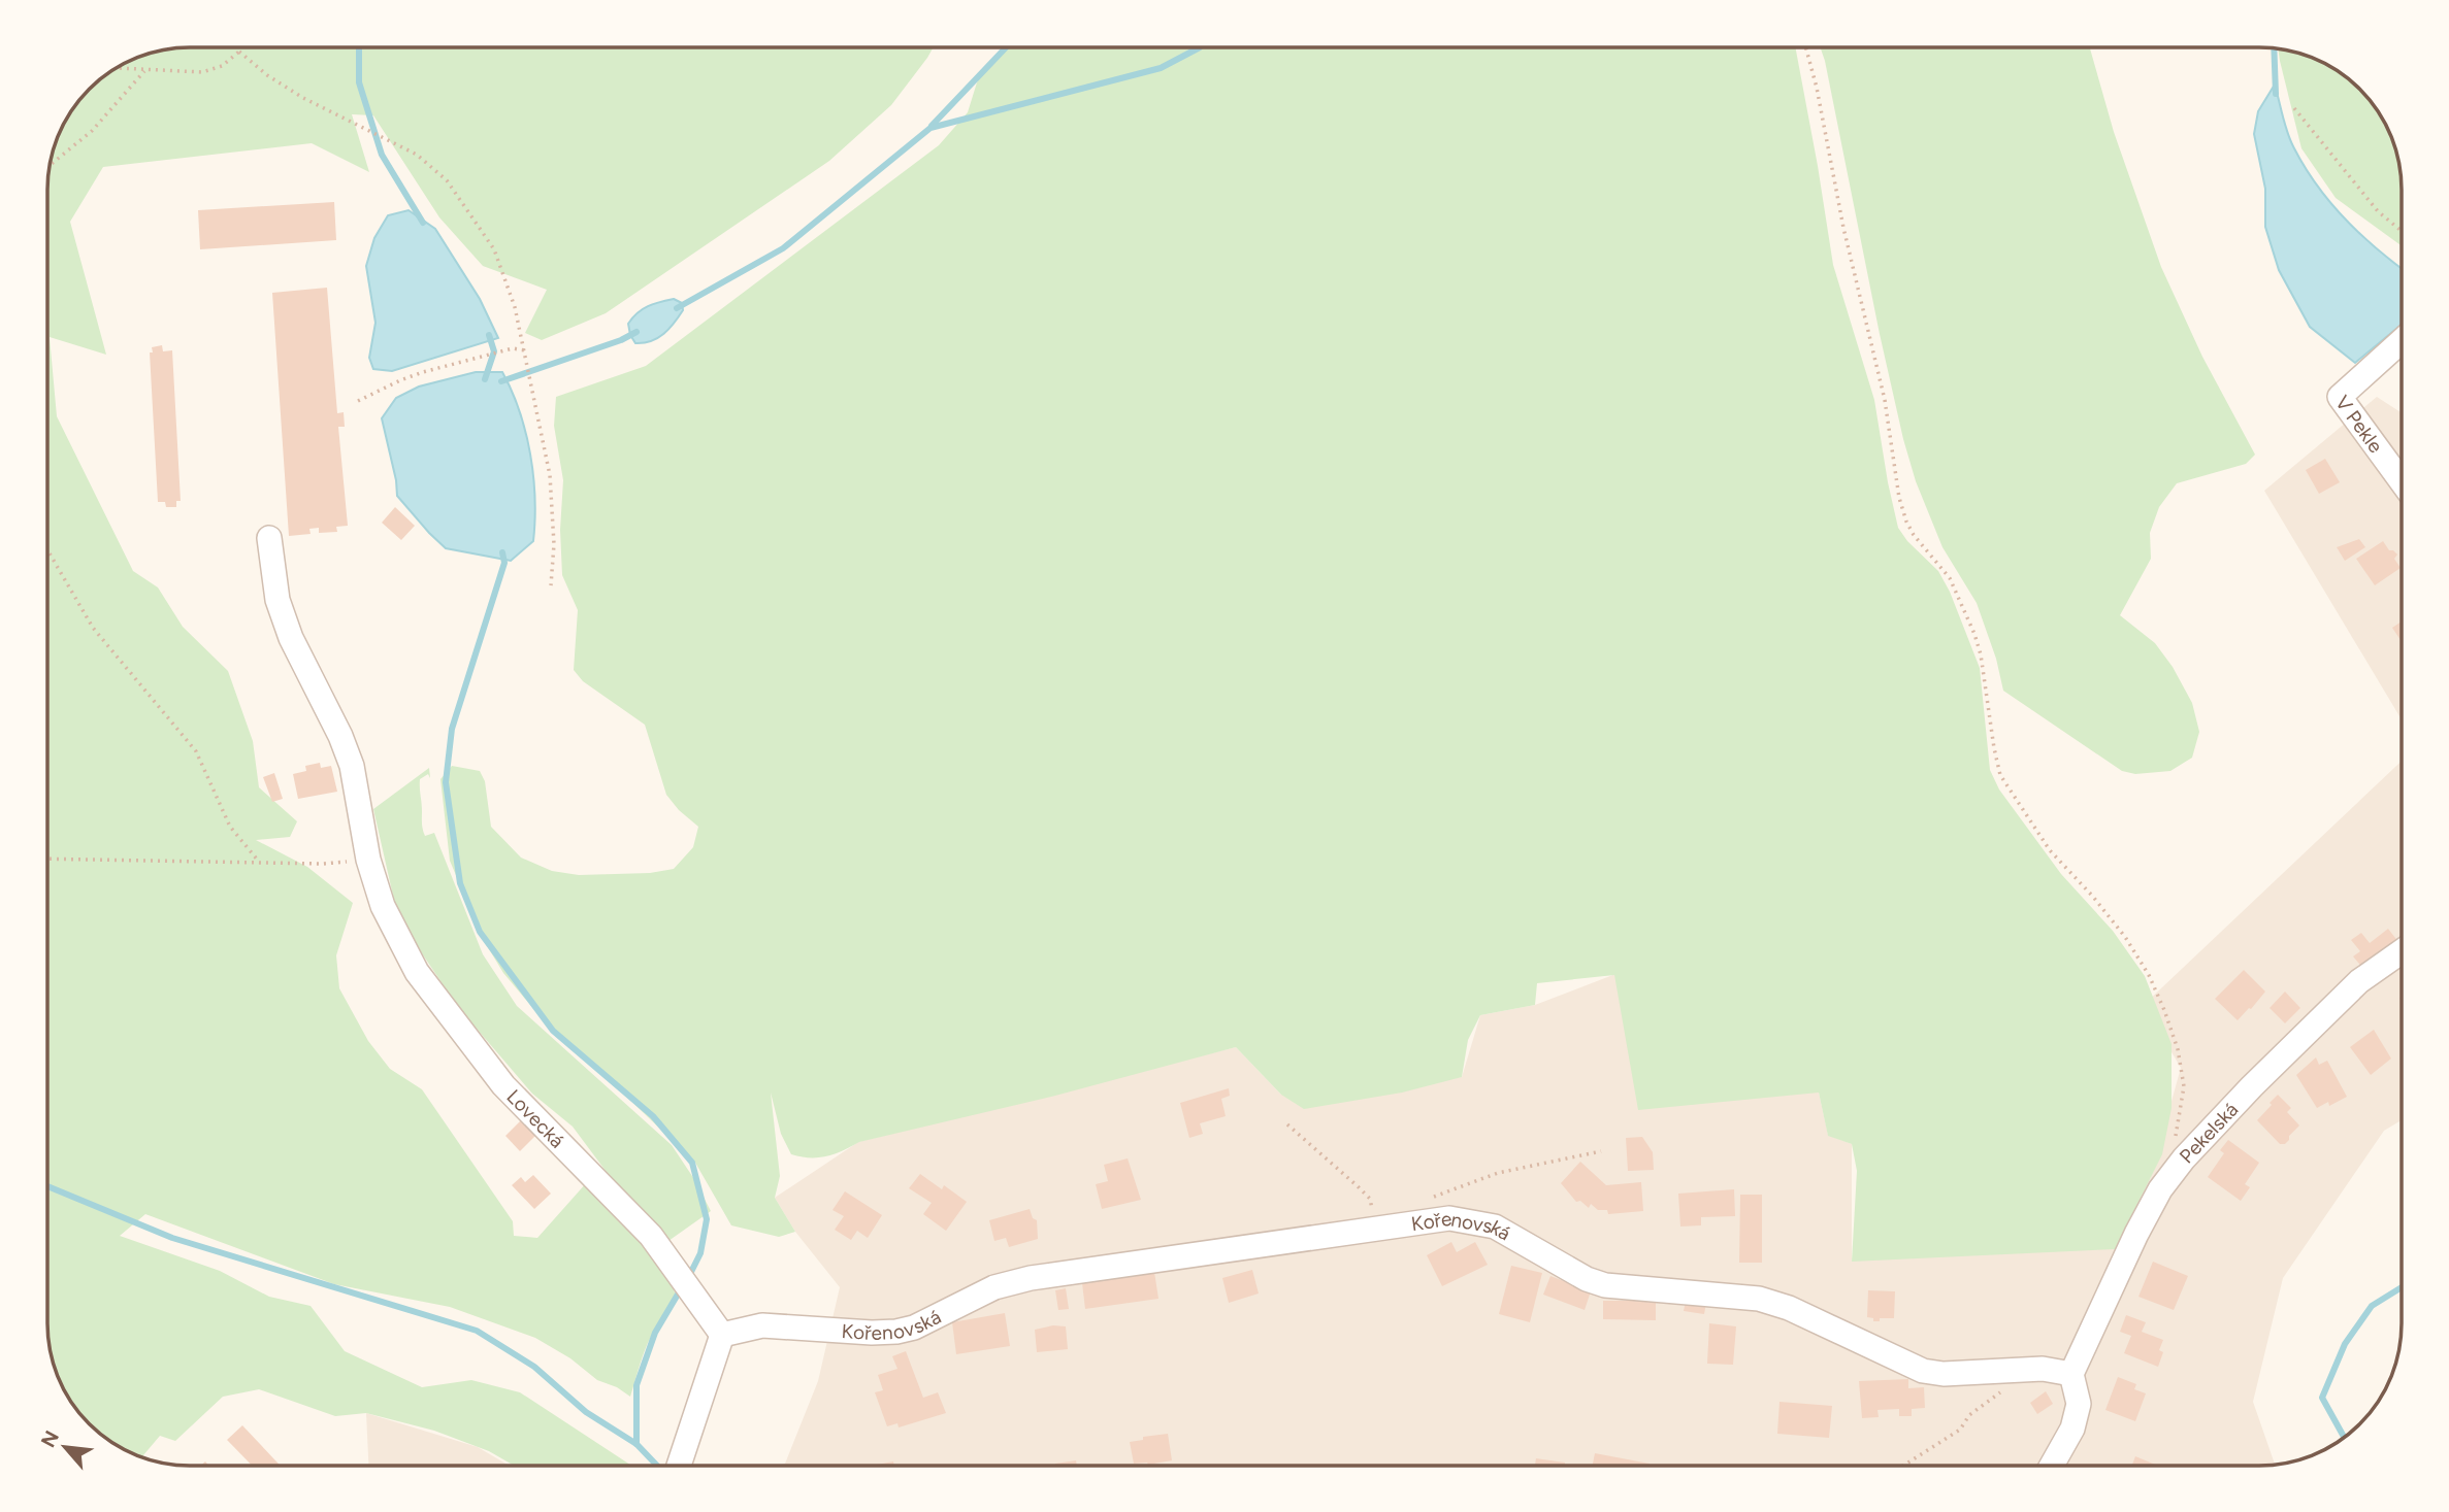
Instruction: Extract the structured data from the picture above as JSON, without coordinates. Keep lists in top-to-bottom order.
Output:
{
  "streets": {
    "street": [
      "V Pekle",
      "Lovecká",
      "Pekelská",
      "Kořenovská"
    ]
  },
  "crossings": [
    ["Lovecká", "Kořenovská"],
    ["Pekelská", "Kořenovská"]
  ],
  "north": "top left"
}
